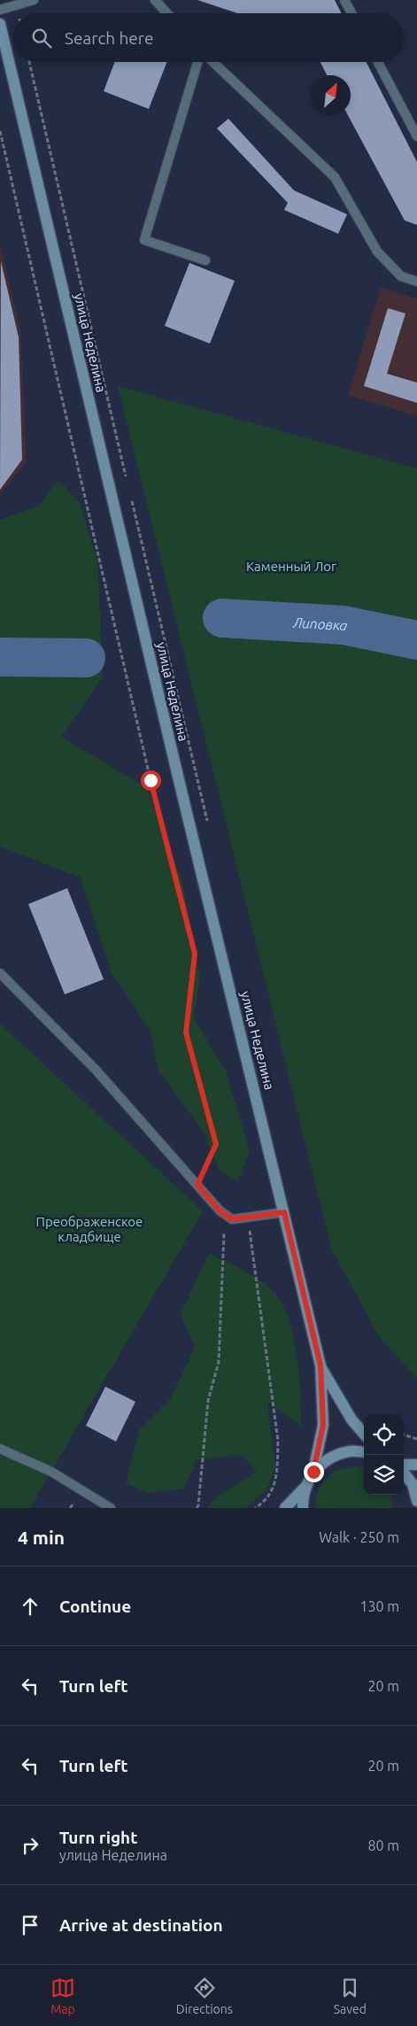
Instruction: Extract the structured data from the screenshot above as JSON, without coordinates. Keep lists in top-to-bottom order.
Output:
{
  "streets": {
    "street": ["улица Неделина"]
  },
  "water": ["Липовка"],
  "parks": ["Каменный Лог", "Преображенское кладбище"],
  "north": "top right",
  "page": {
    "search": "Search here",
    "heading": ["4 min", "Walk · 250 m"],
    "list": [
      ["Continue", "130 m"],
      ["Turn left", "20 m"],
      ["Turn left", "20 m"],
      ["Turn right", "улица Неделина", "80 m"],
      "Arrive at destination"
    ],
    "nav": ["Map", "Directions", "Saved"]
  }
}
